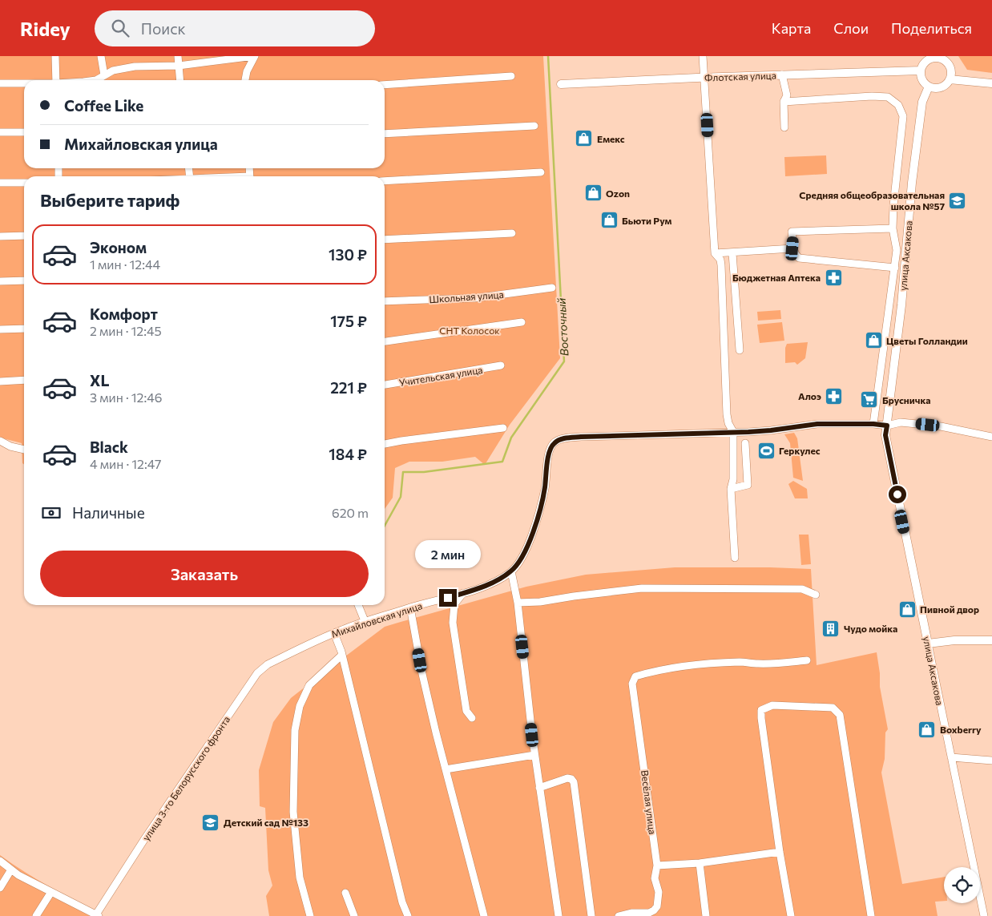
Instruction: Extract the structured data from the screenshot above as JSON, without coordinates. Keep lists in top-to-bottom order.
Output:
{
  "streets": {
    "street": [
      "Флотская улица",
      "улица Аксакова",
      "Школьная улица",
      "Учительская улица",
      "Михайловская улица",
      "улица 3-го Белорусского фронта",
      "Весёлая улица"
    ]
  },
  "crossings": [
    ["Флотская улица", "улица Аксакова"],
    ["Михайловская улица", "улица 3-го Белорусского фронта"]
  ],
  "water": ["Восточный"],
  "parks": ["СНТ Колосок"],
  "places": {
    "shop": [
      "Емекс",
      "Ozon",
      "Бьюти Рум",
      "Цветы Голландии",
      "Пивной двор",
      "Boxberry"
    ],
    "school or university": ["Средняя общеобразовательная школа №57", "Детский сад №133"],
    "pharmacy": ["Бюджетная Аптека", "Алоэ"],
    "supermarket": ["Брусничка"],
    "sports": ["Геркулес"],
    "building": ["Чудо мойка"]
  },
  "page": {
    "header": "Ridey",
    "search": "Поиск",
    "nav": ["Карта", "Слои", "Поделиться"],
    "banner": ["Coffee Like", "Михайловская улица"],
    "heading": "Выберите тариф",
    "list": [
      {
        "name": "Эконом",
        "note": "1 мин · 12:44",
        "value": "130 ₽"
      },
      {
        "name": "Комфорт",
        "note": "2 мин · 12:45",
        "value": "175 ₽"
      },
      {
        "name": "XL",
        "note": "3 мин · 12:46",
        "value": "221 ₽"
      },
      {
        "name": "Black",
        "note": "4 мин · 12:47",
        "value": "184 ₽"
      }
    ],
    "pay": ["Наличные", "620 m"],
    "bubble": "2 мин",
    "buttons": "Заказать"
  }
}
